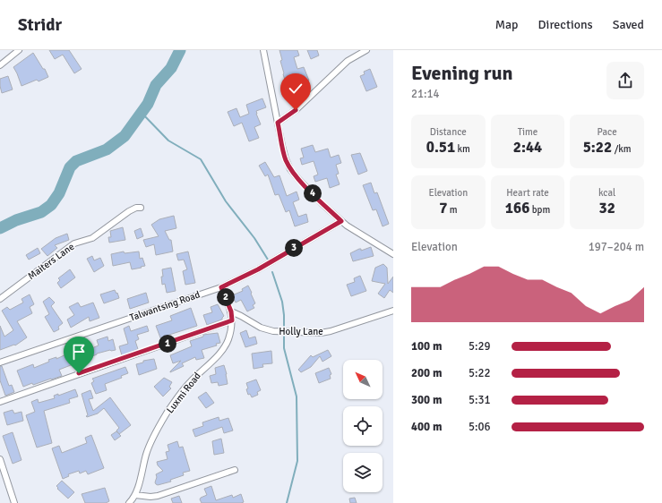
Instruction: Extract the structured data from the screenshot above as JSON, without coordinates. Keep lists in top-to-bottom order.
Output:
{
  "streets": {
    "street": [
      "Maiters Lane",
      "Talwantsing Road",
      "Holly Lane",
      "Luxmi Road"
    ]
  },
  "crossings": [
    ["Talwantsing Road", "Luxmi Road"],
    ["Holly Lane", "Luxmi Road"]
  ],
  "north": "top left",
  "page": {
    "header": "Stridr",
    "nav": ["Map", "Directions", "Saved"],
    "heading": ["Evening run", "21:14"],
    "stats": [
      ["Distance", "0.51 km"],
      ["Time", "2:44"],
      ["Pace", "5:22 /km"],
      ["Elevation", "7 m"],
      ["Heart rate", "166 bpm"],
      ["kcal", "32"]
    ],
    "pins": [
      "4",
      "3",
      "2",
      "1"
    ],
    "chart": ["Elevation", "197–204 m"],
    "list": [
      {
        "name": "100 m",
        "note": "5:29"
      },
      {
        "name": "200 m",
        "note": "5:22"
      },
      {
        "name": "300 m",
        "note": "5:31"
      },
      {
        "name": "400 m",
        "note": "5:06"
      }
    ]
  }
}
